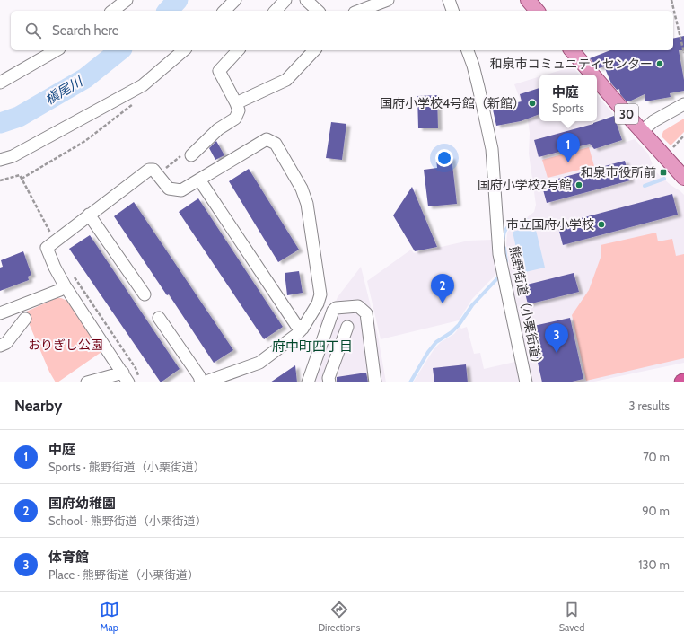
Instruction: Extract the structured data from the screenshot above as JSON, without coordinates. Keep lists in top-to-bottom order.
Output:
{
  "streets": {
    "main road": ["30"],
    "street": ["熊野街道（小栗街道）"]
  },
  "districts": ["府中町四丁目"],
  "water": ["槇尾川"],
  "parks": ["おりぎし公園"],
  "places": {
    "other": [
      "和泉市コミュニティセンター",
      "国府小学校4号館（新館）",
      "国府小学校2号館",
      "市立国府小学校"
    ],
    "transit": ["和泉市役所前"]
  },
  "page": {
    "search": "Search here",
    "popup": ["中庭", "Sports"],
    "pins": ["1", "2", "3"],
    "heading": ["Nearby", "3 results"],
    "list": [
      {
        "mark": "1",
        "name": "中庭",
        "note": "Sports · 熊野街道（小栗街道）",
        "value": "70 m"
      },
      {
        "mark": "2",
        "name": "国府幼稚園",
        "note": "School · 熊野街道（小栗街道）",
        "value": "90 m"
      },
      {
        "mark": "3",
        "name": "体育館",
        "note": "Place · 熊野街道（小栗街道）",
        "value": "130 m"
      }
    ],
    "nav": ["Map", "Directions", "Saved"]
  }
}
